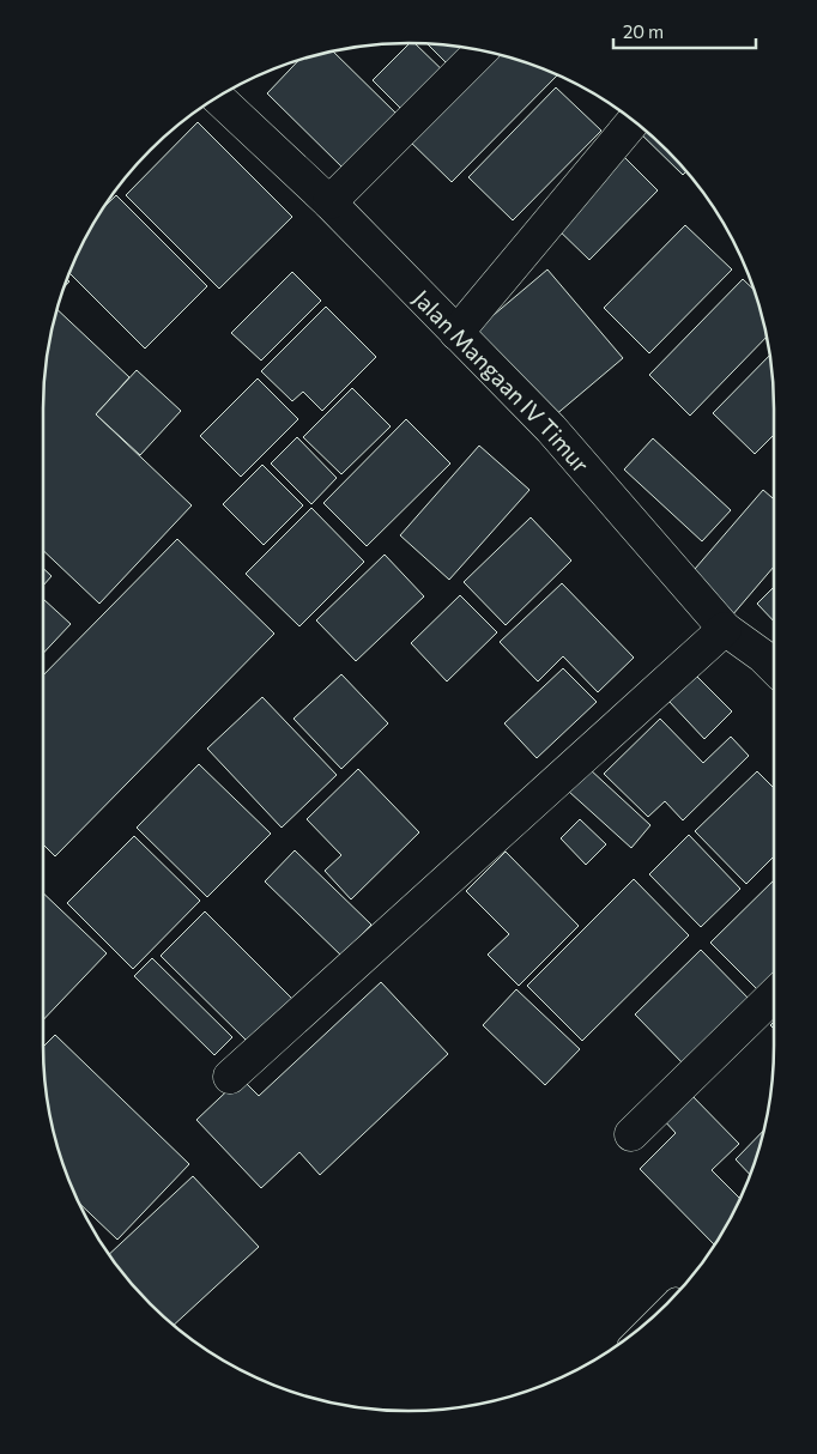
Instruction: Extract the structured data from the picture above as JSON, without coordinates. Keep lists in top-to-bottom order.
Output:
{
  "streets": {
    "street": ["Jalan Mangaan IV Timur"]
  },
  "scale_bar": "20 m"
}
